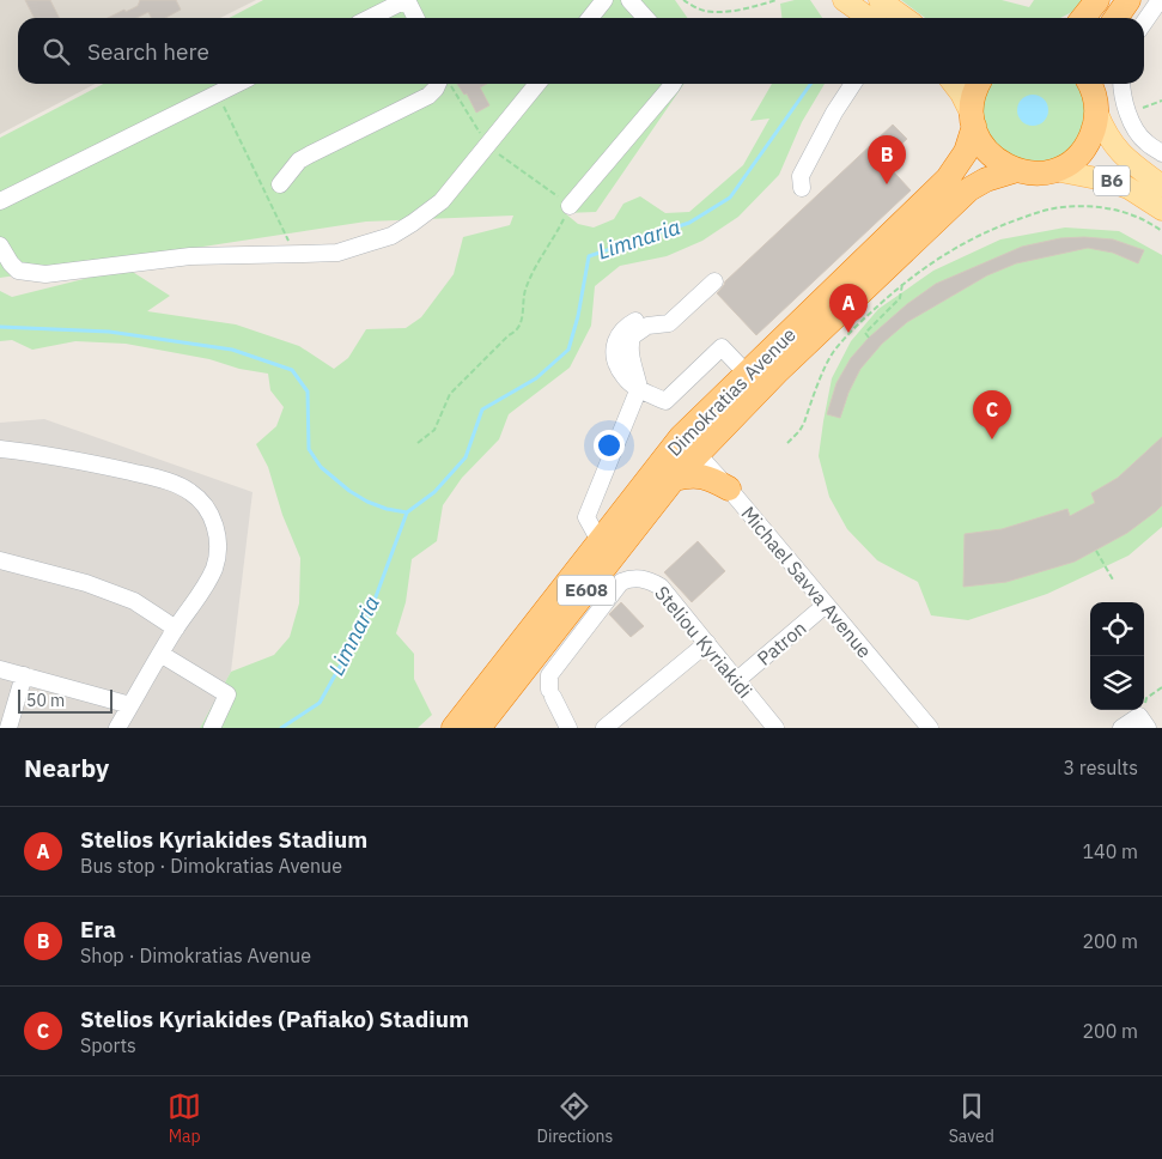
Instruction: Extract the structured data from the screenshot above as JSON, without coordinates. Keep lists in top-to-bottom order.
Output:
{
  "streets": {
    "highway": ["Dimokratias Avenue", "E608"],
    "main road": ["B6"],
    "street": ["Michael Savva Avenue", "Steliou Kyriakidi", "Patron"]
  },
  "crossings": [
    ["B6", "E608"],
    ["Dimokratias Avenue", "Michael Savva Avenue"],
    ["Dimokratias Avenue", "E608"],
    ["Michael Savva Avenue", "Patron"],
    ["Steliou Kyriakidi", "Patron"]
  ],
  "water": ["Limnaria"],
  "scale_bar": "50 m",
  "page": {
    "search": "Search here",
    "pins": ["B", "A", "C"],
    "scale": "50 m",
    "heading": ["Nearby", "3 results"],
    "list": [
      {
        "mark": "A",
        "name": "Stelios Kyriakides Stadium",
        "note": "Bus stop · Dimokratias Avenue",
        "value": "140 m"
      },
      {
        "mark": "B",
        "name": "Era",
        "note": "Shop · Dimokratias Avenue",
        "value": "200 m"
      },
      {
        "mark": "C",
        "name": "Stelios Kyriakides (Pafiako) Stadium",
        "note": "Sports",
        "value": "200 m"
      }
    ],
    "nav": ["Map", "Directions", "Saved"]
  }
}
